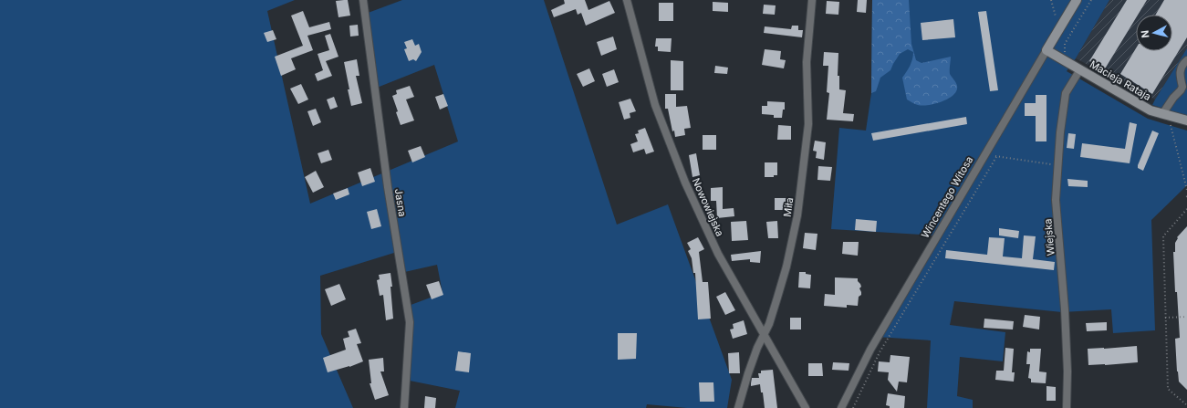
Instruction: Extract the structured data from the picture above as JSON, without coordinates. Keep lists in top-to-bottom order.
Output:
{
  "streets": {
    "street": [
      "Macieja Rataja",
      "Wincentego Witosa",
      "Jasna",
      "Nowowiejska",
      "Miła",
      "Wiejska"
    ]
  },
  "crossings": [
    ["Macieja Rataja", "Wincentego Witosa"],
    ["Macieja Rataja", "Wiejska"],
    ["Nowowiejska", "Miła"]
  ],
  "north": "left"
}
